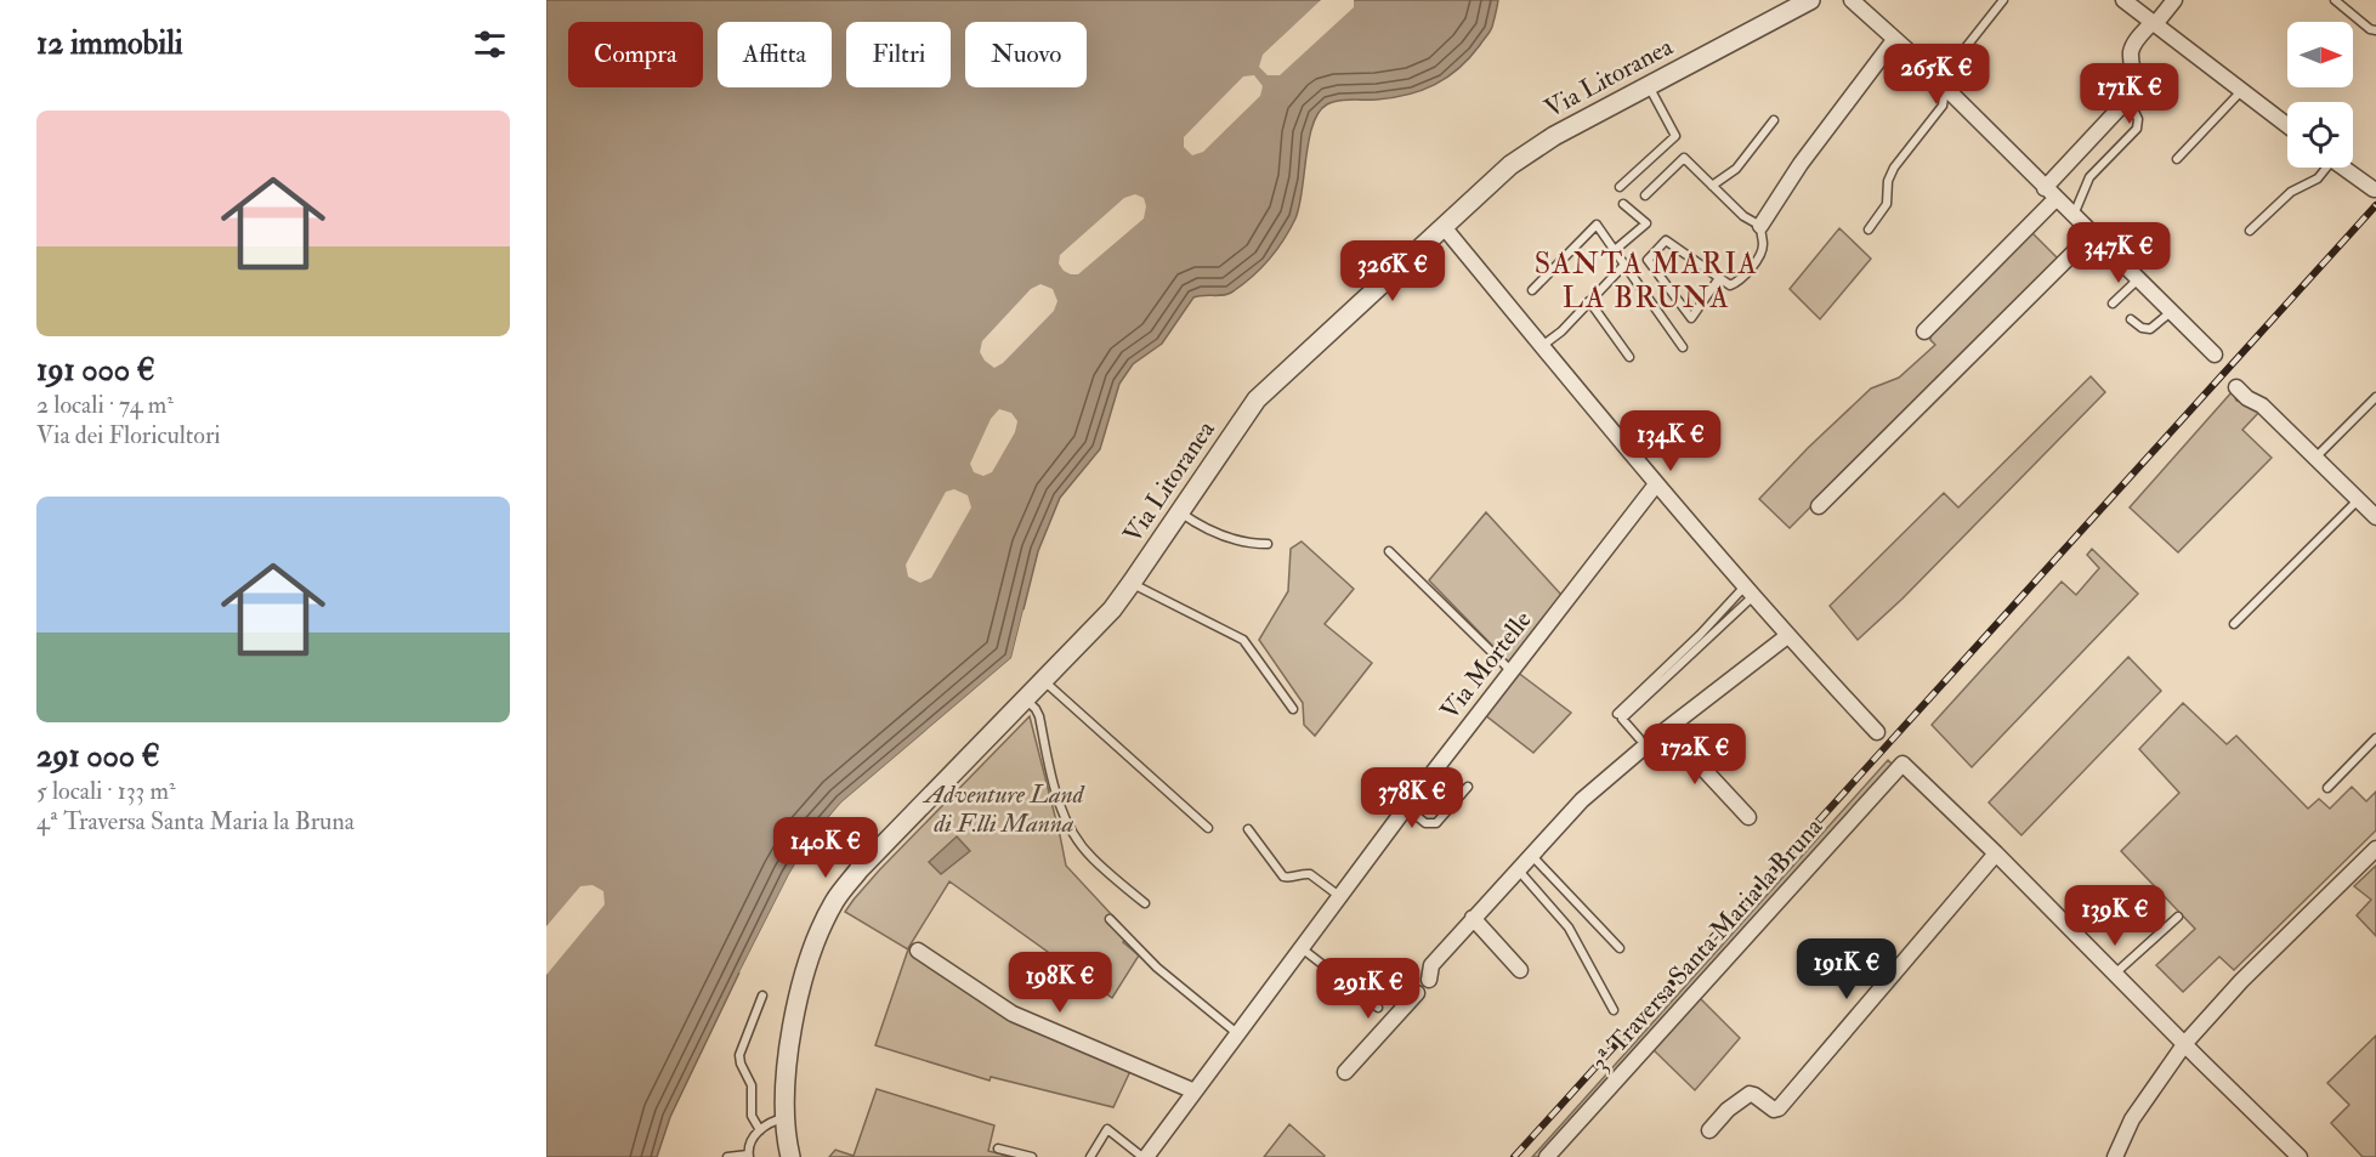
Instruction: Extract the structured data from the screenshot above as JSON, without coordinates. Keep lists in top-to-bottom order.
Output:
{
  "streets": {
    "street": ["Via Litoranea", "Via Mortelle", "3ª Traversa Santa Maria la Bruna"]
  },
  "districts": ["SANTA MARIA LA BRUNA"],
  "parks": ["Adventure Land di F.lli Manna"],
  "north": "right",
  "page": {
    "heading": "12 immobili",
    "chip": [
      "Compra",
      "Affitta",
      "Filtri",
      "Nuovo"
    ],
    "price": [
      "265K €",
      "171K €",
      "347K €",
      "326K €",
      "134K €",
      "172K €",
      "378K €",
      "140K €",
      "139K €",
      "191K €",
      "198K €",
      "291K €"
    ],
    "list": [
      {
        "name": "191 000 €",
        "note": "2 locali · 74 m² · Via dei Floricultori"
      },
      {
        "name": "291 000 €",
        "note": "5 locali · 133 m² · 4ª Traversa Santa Maria la Bruna"
      }
    ]
  }
}
